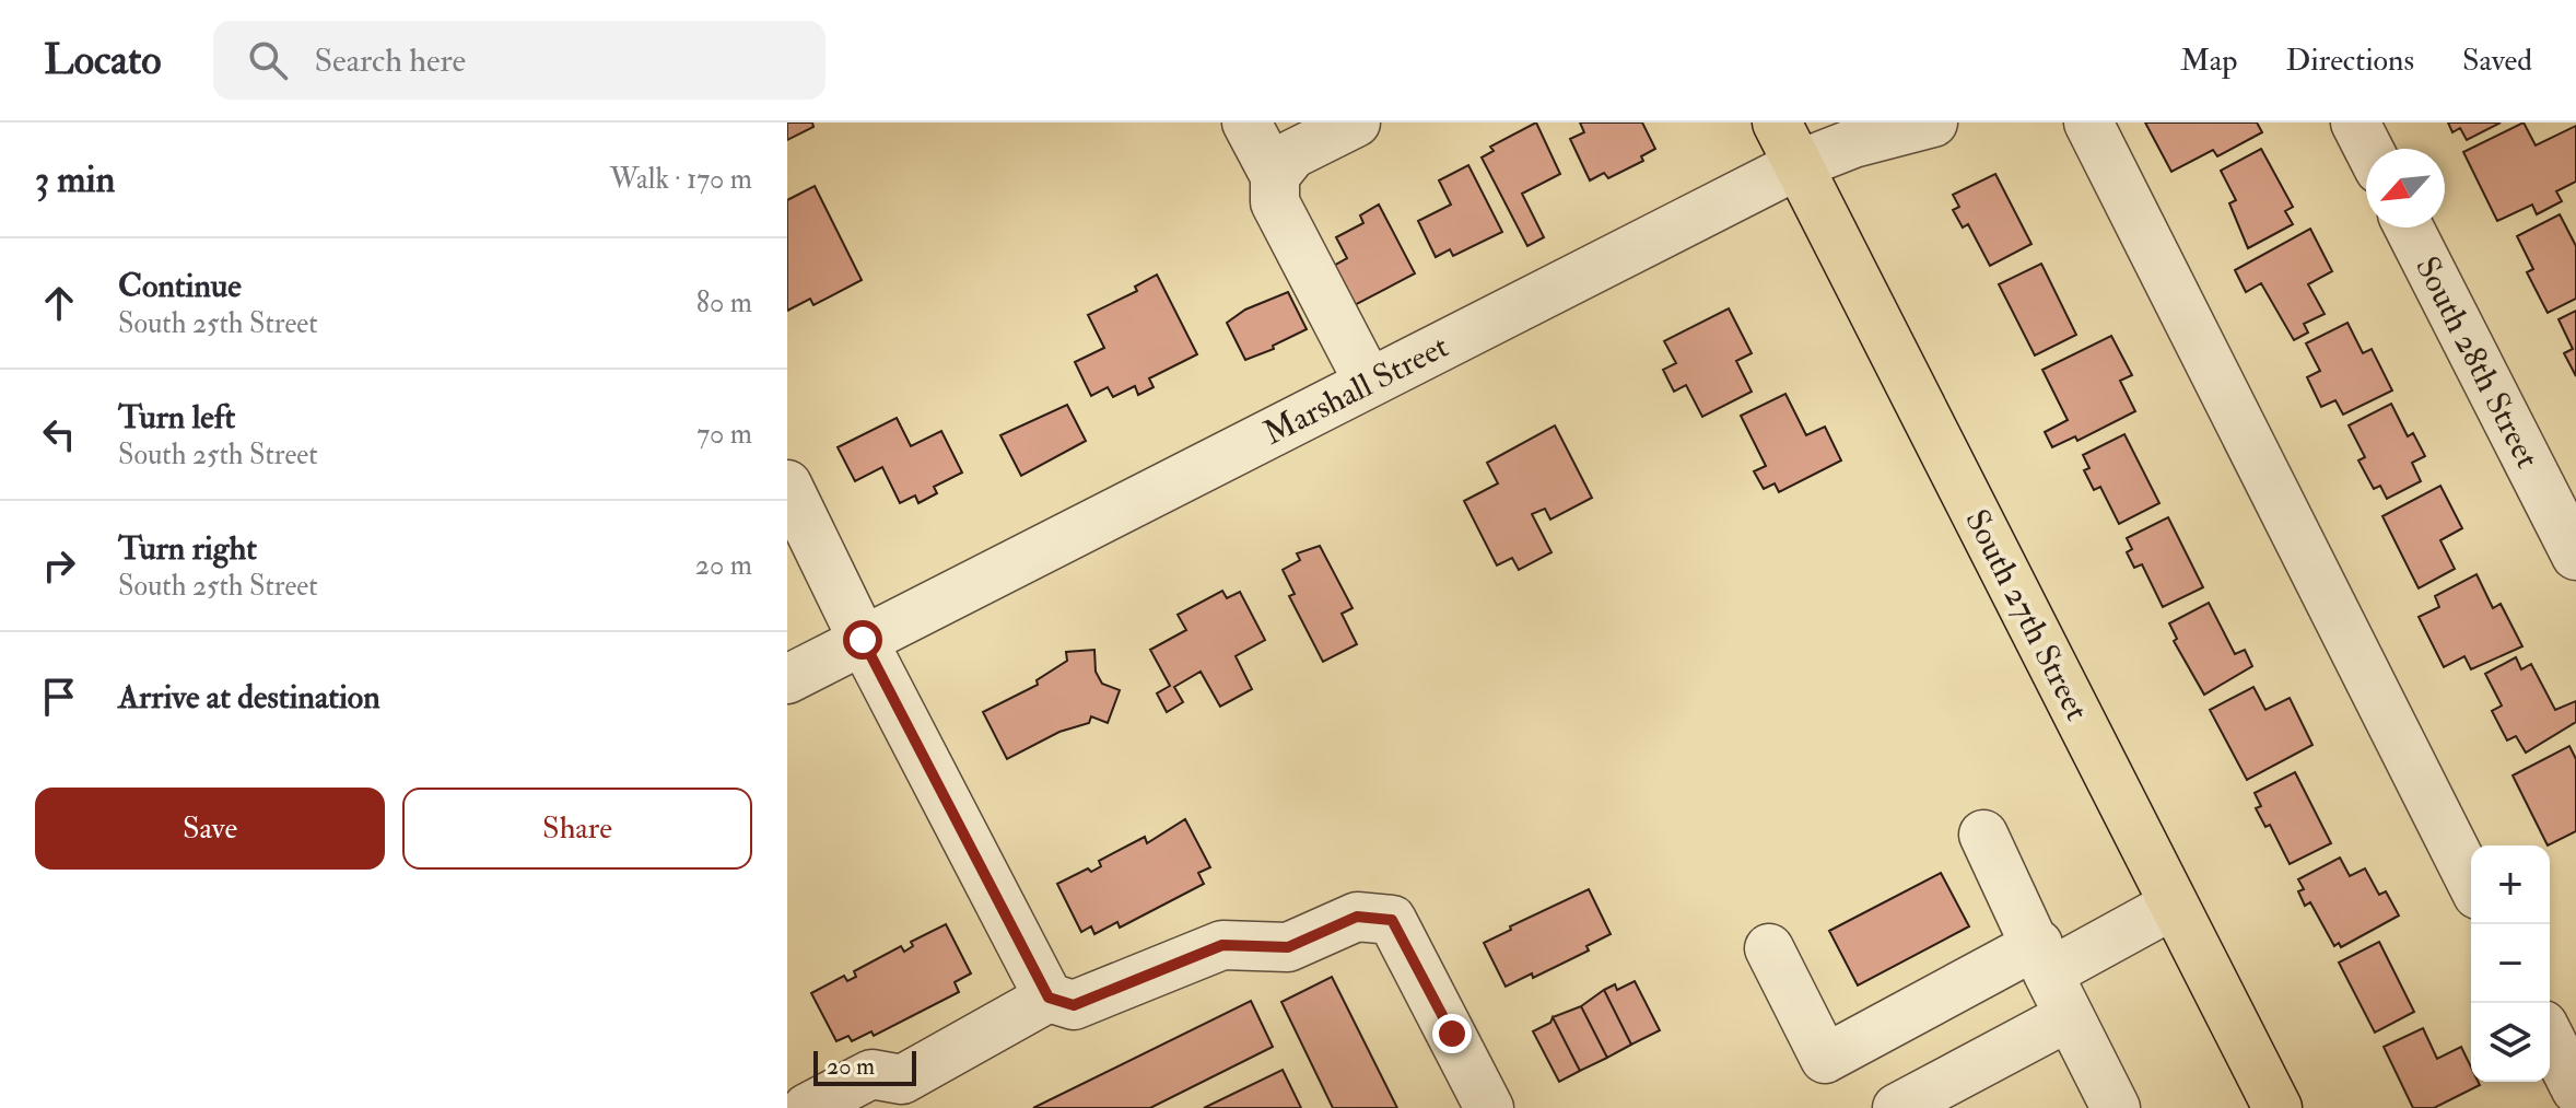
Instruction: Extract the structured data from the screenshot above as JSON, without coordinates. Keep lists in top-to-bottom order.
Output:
{
  "streets": {
    "main road": ["South 27th Street"],
    "street": ["South 28th Street", "Marshall Street"]
  },
  "crossings": [
    ["Marshall Street", "South 27th Street"]
  ],
  "scale_bar": "20 m",
  "north": "bottom left",
  "page": {
    "header": "Locato",
    "search": "Search here",
    "nav": ["Map", "Directions", "Saved"],
    "heading": ["3 min", "Walk · 170 m"],
    "list": [
      ["Continue", "South 25th Street", "80 m"],
      ["Turn left", "South 25th Street", "70 m"],
      ["Turn right", "South 25th Street", "20 m"],
      "Arrive at destination"
    ],
    "buttons": ["Save", "Share"],
    "map_buttons": ["+", "−"],
    "scale": "20 m"
  }
}
